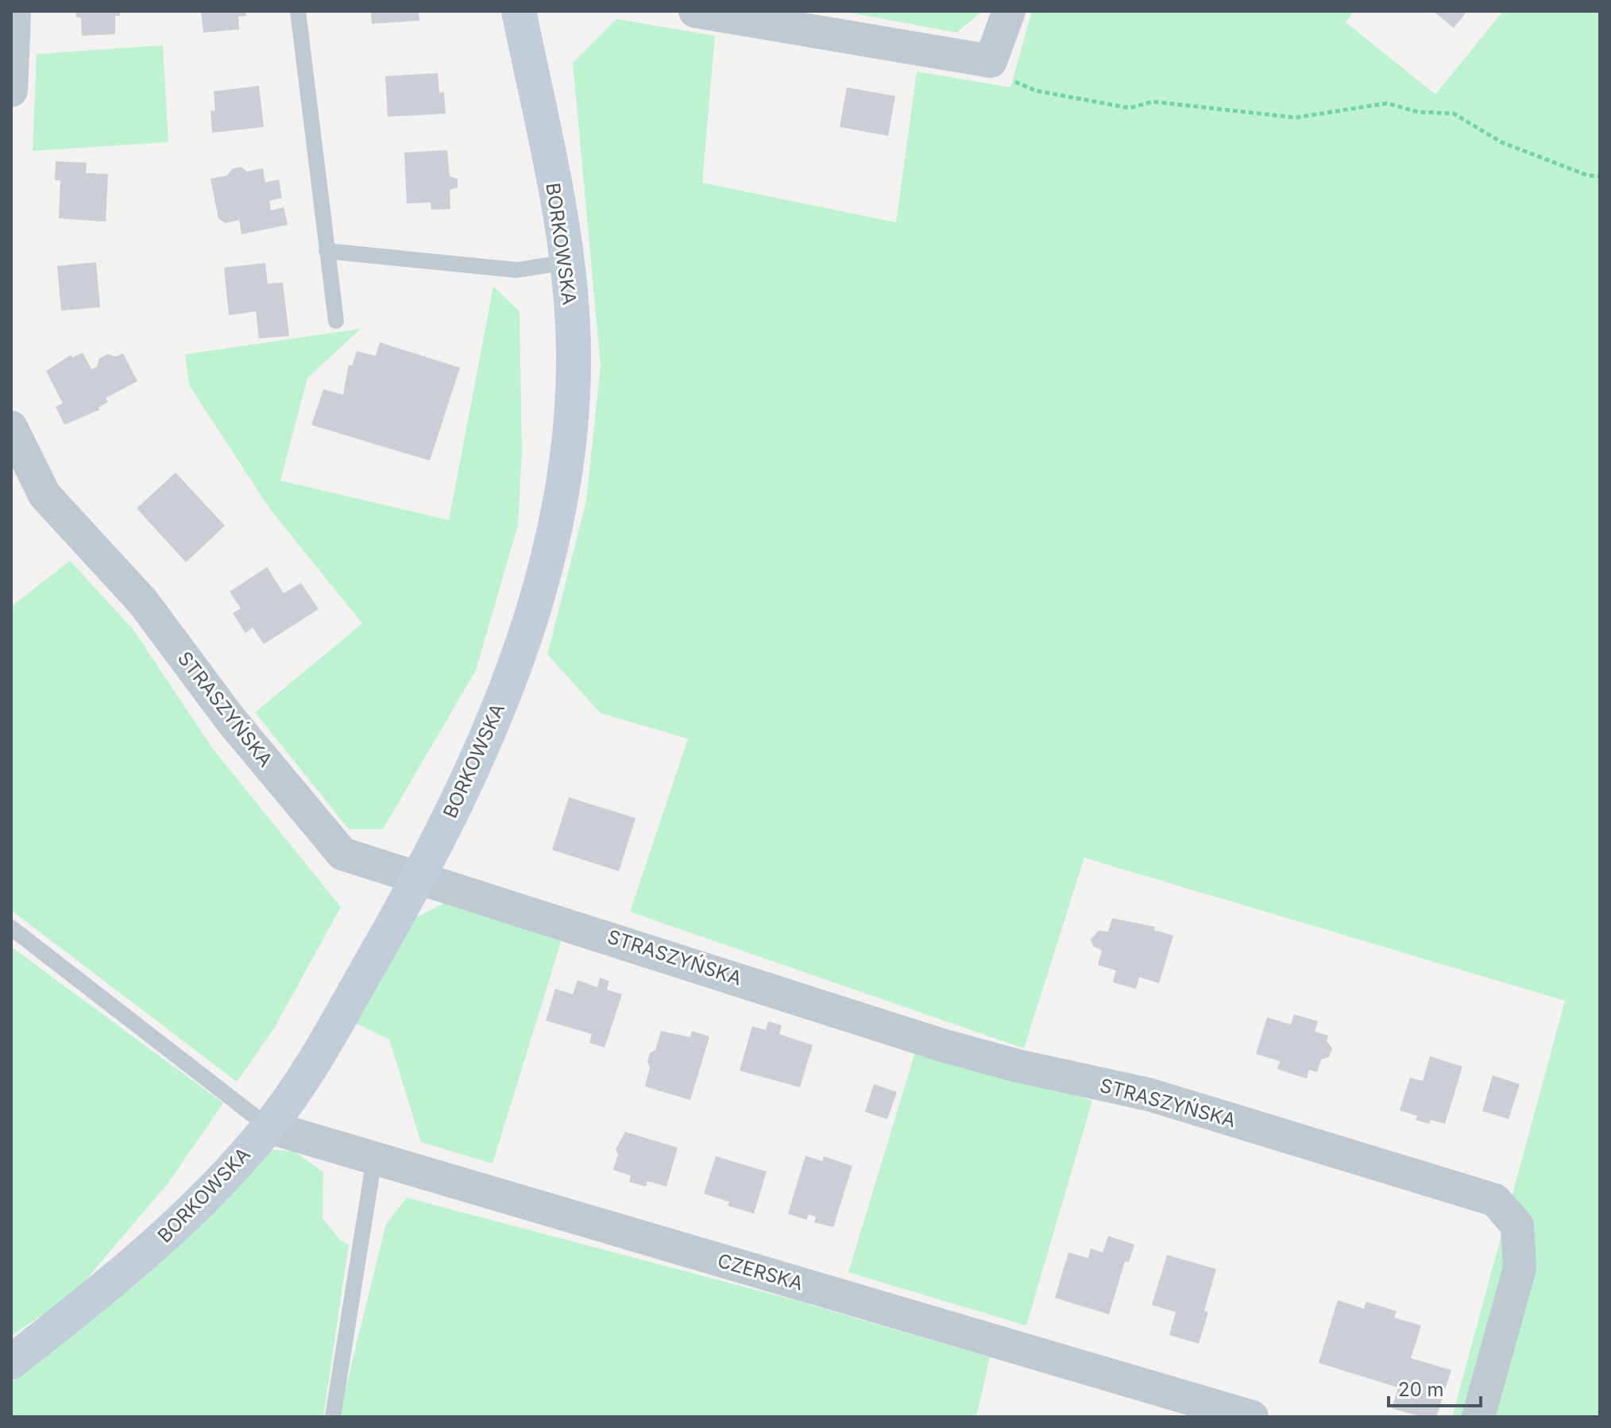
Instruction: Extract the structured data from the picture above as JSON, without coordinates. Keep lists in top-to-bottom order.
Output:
{
  "streets": {
    "street": ["BORKOWSKA", "STRASZYŃSKA", "CZERSKA"]
  },
  "crossings": [
    ["BORKOWSKA", "STRASZYŃSKA"],
    ["BORKOWSKA", "CZERSKA"]
  ],
  "scale_bar": "20 m"
}
